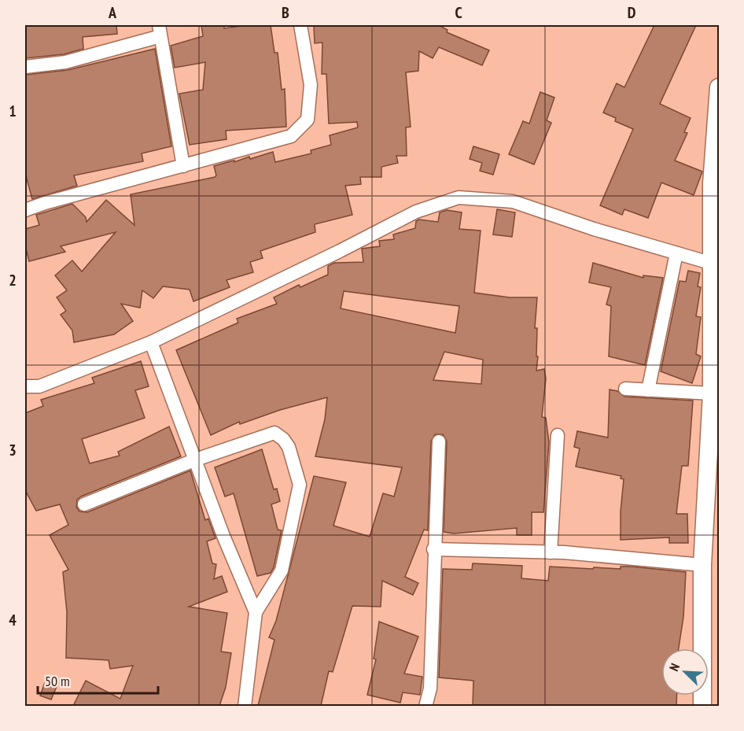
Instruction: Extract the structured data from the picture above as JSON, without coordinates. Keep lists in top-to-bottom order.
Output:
{
  "scale_bar": "50 m",
  "north": "top left",
  "grid": {
    "columns": [
      "A",
      "B",
      "C",
      "D"
    ],
    "rows": [
      "1",
      "2",
      "3",
      "4"
    ]
  }
}
